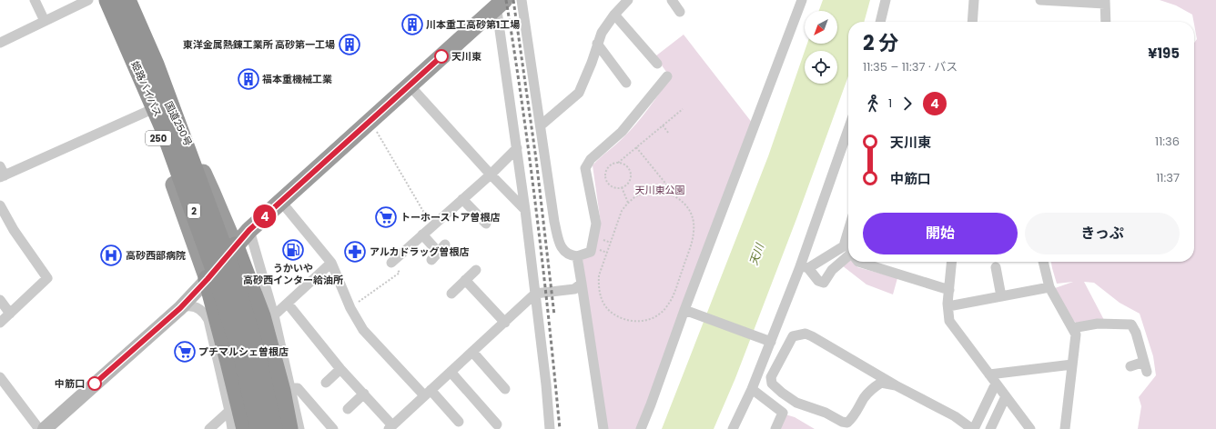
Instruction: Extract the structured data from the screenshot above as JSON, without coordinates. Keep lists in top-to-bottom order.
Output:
{
  "streets": {
    "highway": [
      "姫路バイパス",
      "国道250号",
      "250",
      "2"
    ]
  },
  "water": ["天川"],
  "parks": ["天川東公園"],
  "places": {
    "building": ["川本重工高砂第1工場", "東洋金属熱錬工業所 高砂第一工場", "福本重機械工業"],
    "other": ["天川東", "中筋口"],
    "supermarket": ["トーホーストア曽根店", "プチマルシェ曽根店"],
    "fuel station": ["うかいや 高砂西インター給油所"],
    "pharmacy": ["アルカドラッグ曽根店"],
    "hospital": ["高砂西部病院"]
  },
  "lines": ["bus line 4"],
  "north": "bottom left",
  "page": {
    "on_map": "4",
    "heading": ["2 分", "11:35 – 11:37 · バス", "¥195"],
    "legs": ["1", "4"],
    "list": [
      {
        "name": "天川東",
        "value": "11:36"
      },
      {
        "name": "中筋口",
        "value": "11:37"
      }
    ],
    "buttons": ["開始", "きっぷ"]
  }
}
